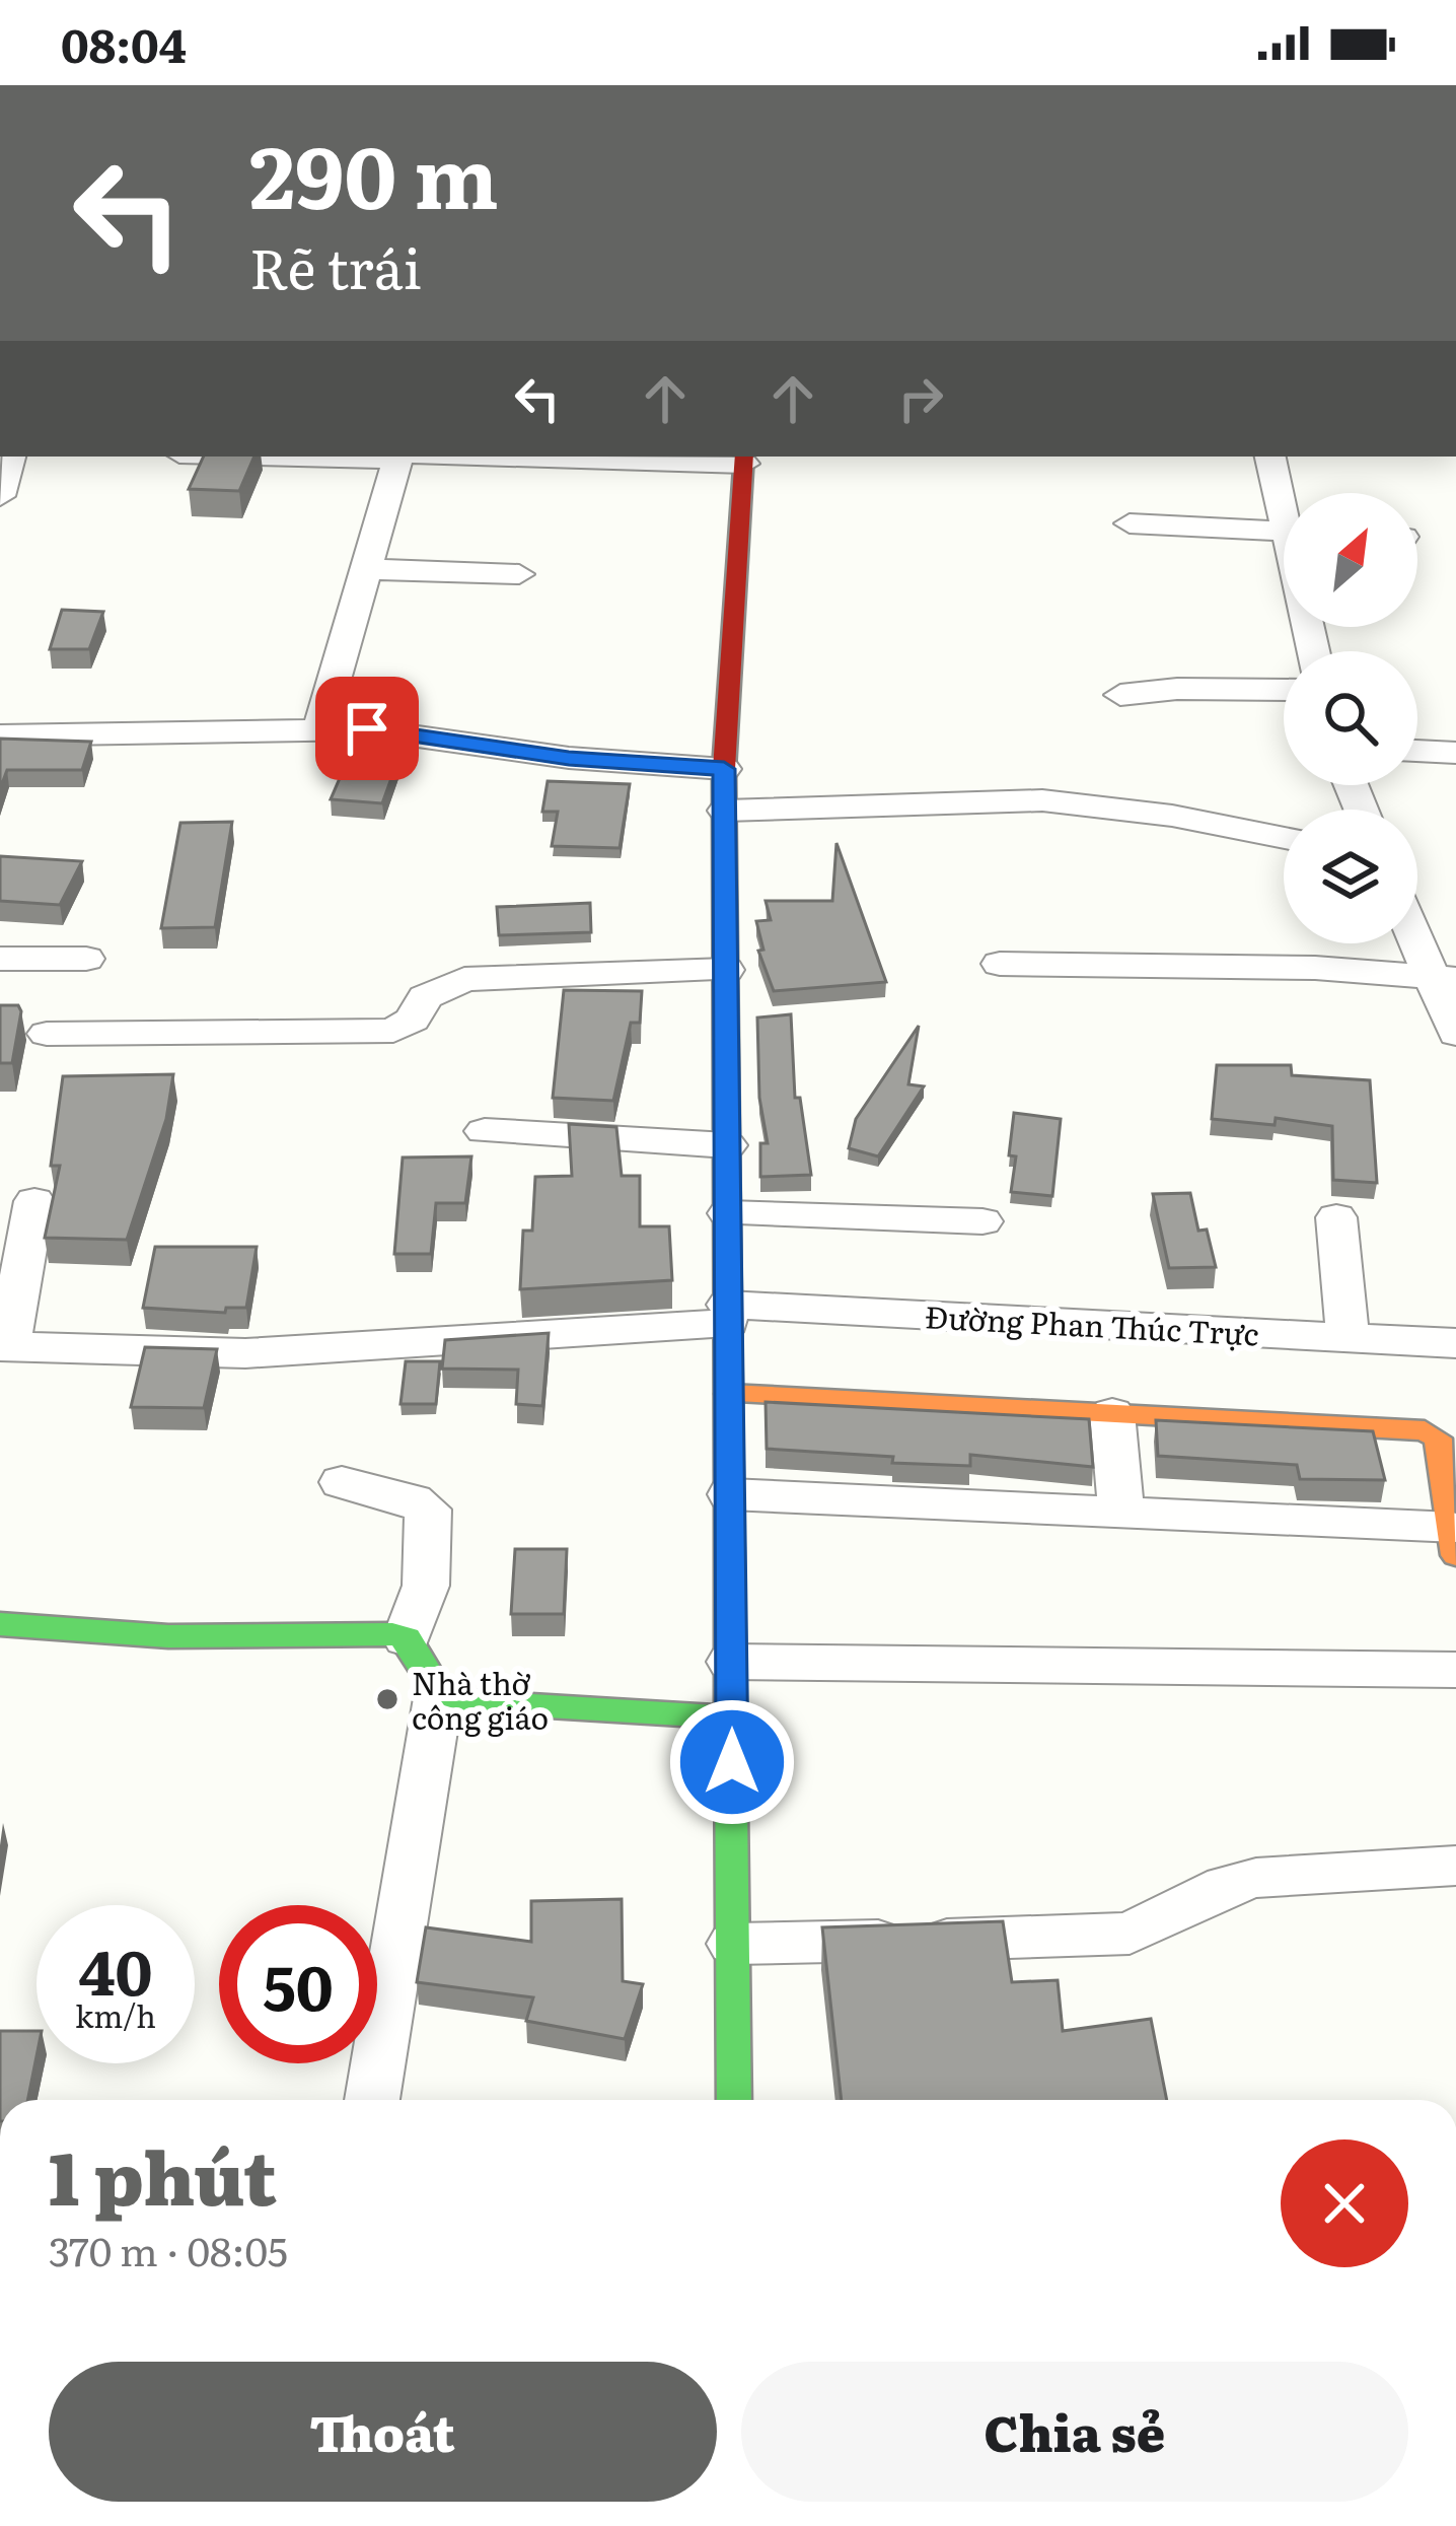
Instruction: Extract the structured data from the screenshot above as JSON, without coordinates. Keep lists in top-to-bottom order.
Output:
{
  "streets": {
    "street": ["Đường Phan Thúc Trực"]
  },
  "places": ["Nhà thờ công giáo"],
  "north": "top right",
  "page": {
    "status": "08:04",
    "turn": ["290 m", "Rẽ trái"],
    "speed": "40 km/h",
    "limit": "50",
    "heading": ["1 phút", "370 m · 08:05"],
    "buttons": ["Thoát", "Chia sẻ"]
  }
}
